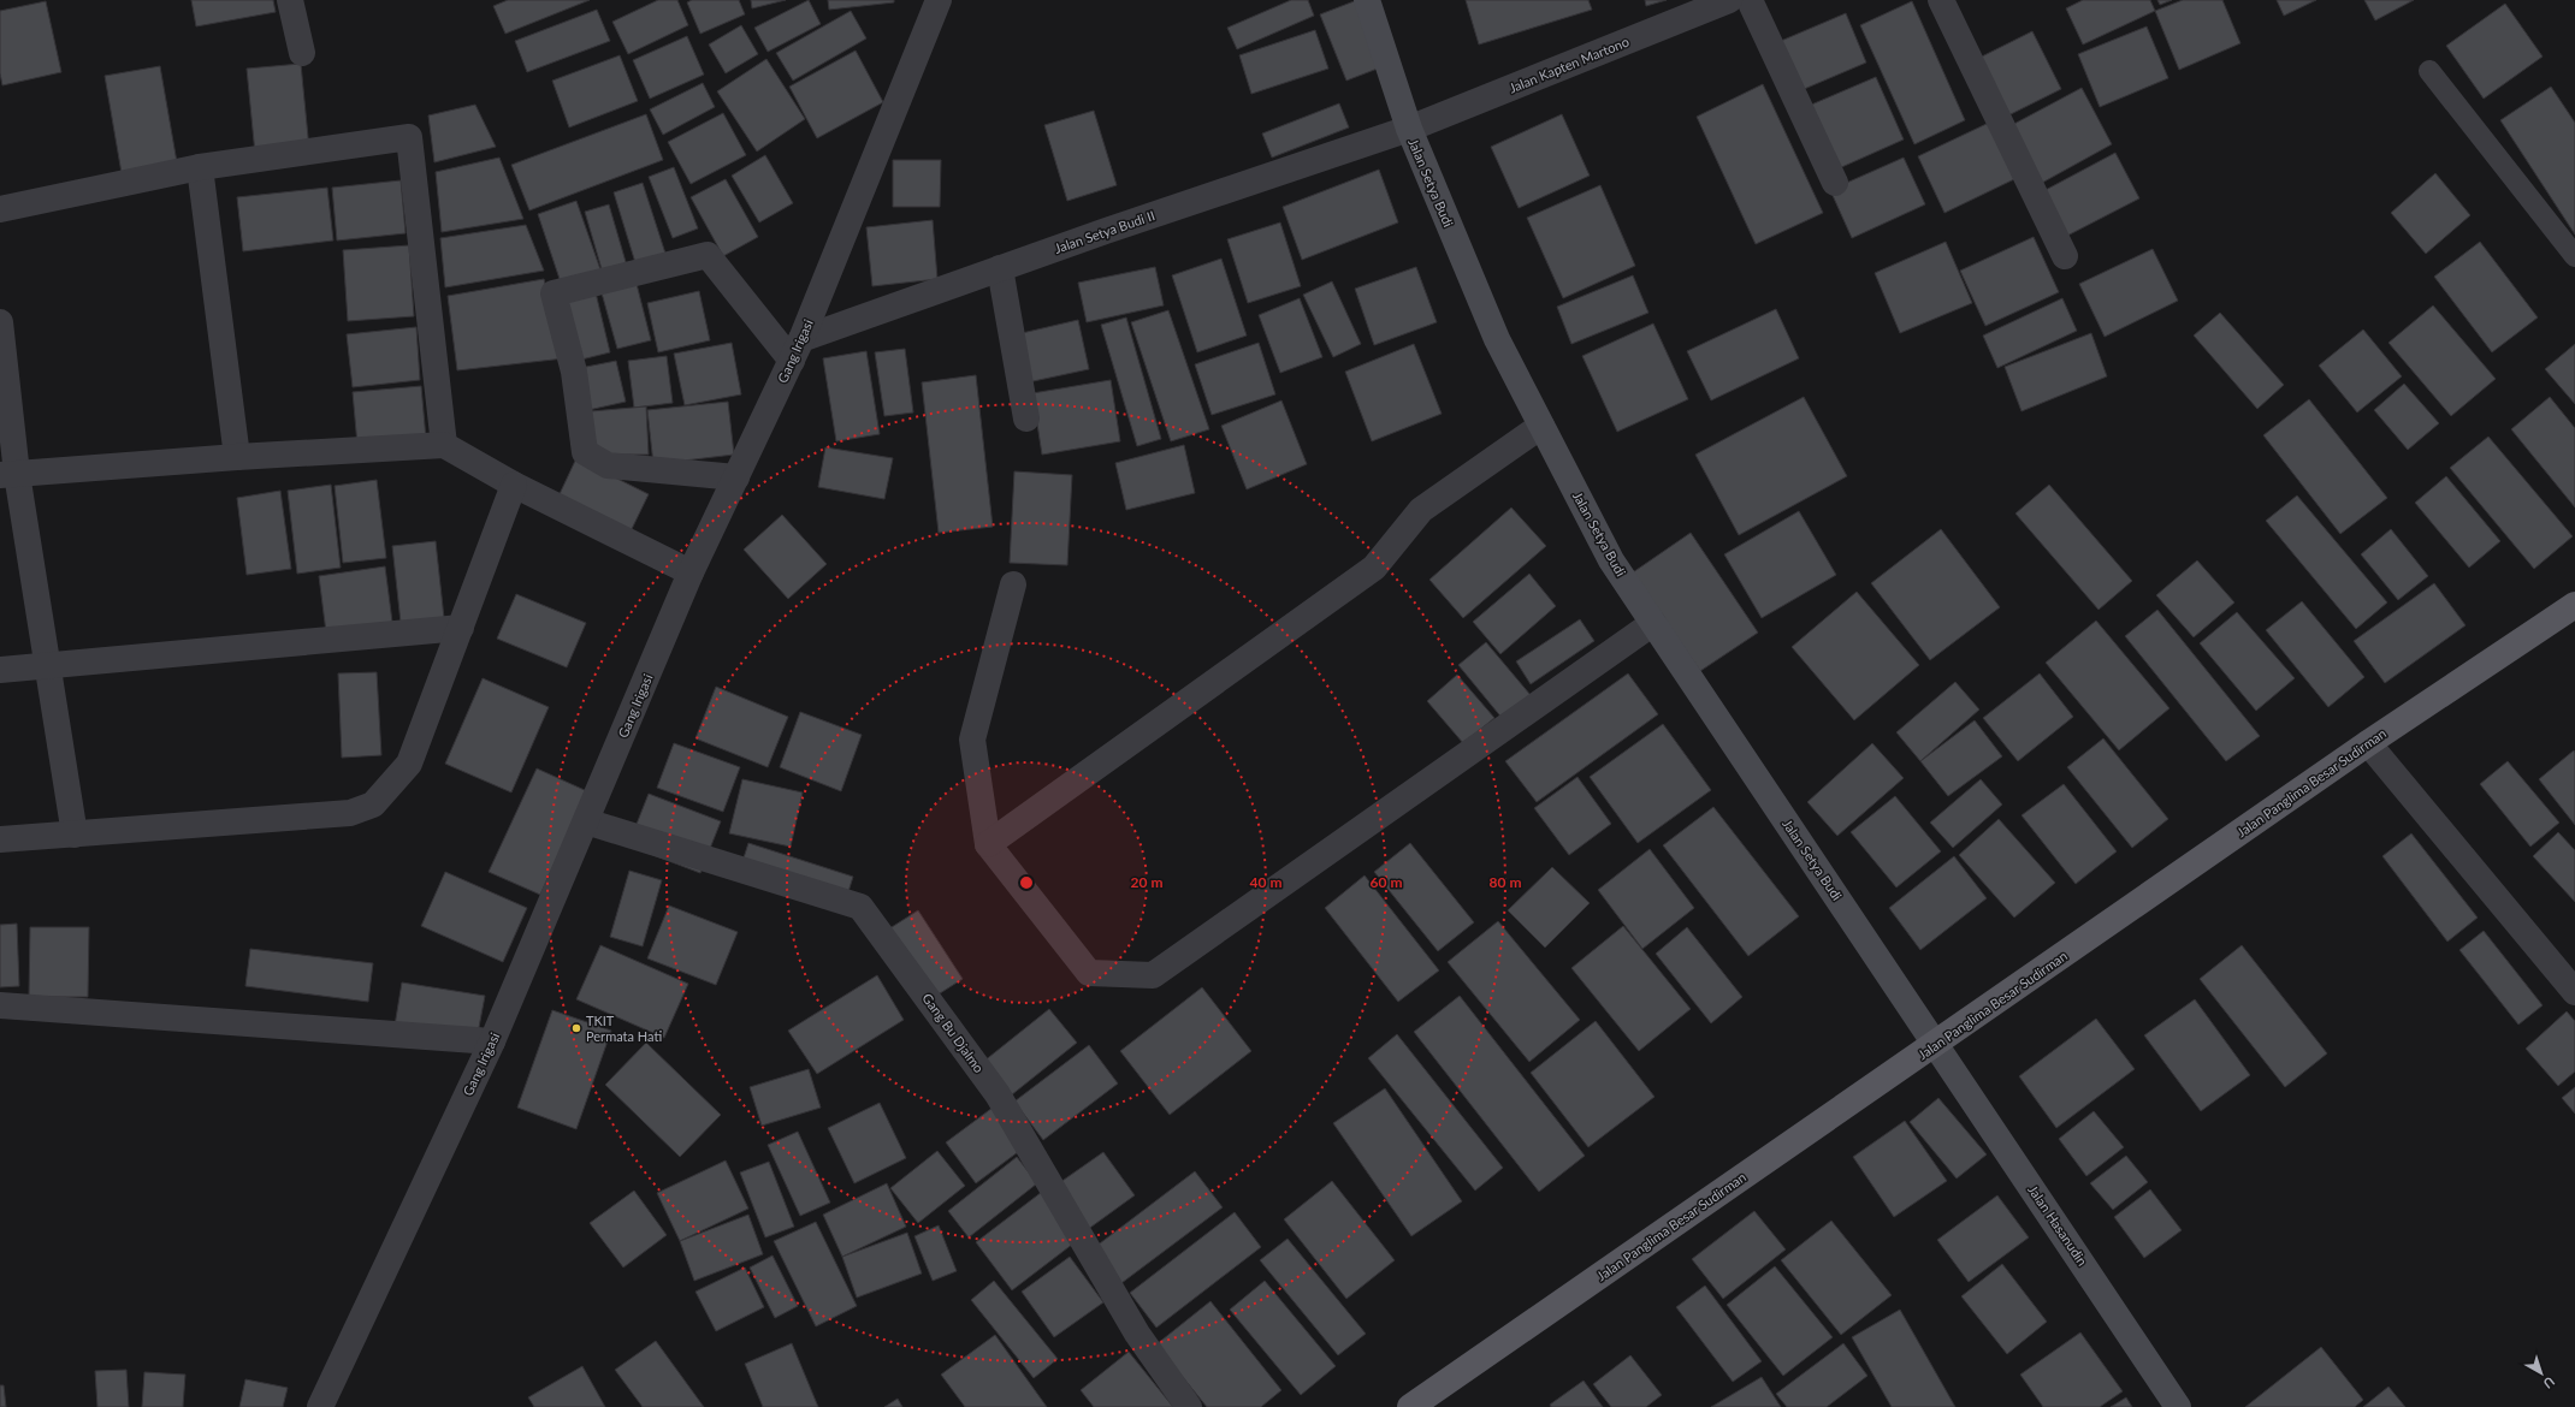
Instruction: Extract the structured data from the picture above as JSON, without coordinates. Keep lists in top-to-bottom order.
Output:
{
  "streets": {
    "main road": ["Jalan Panglima Besar Sudirman"],
    "street": [
      "Jalan Kapten Martono",
      "Jalan Setya Budi",
      "Jalan Setya Budi II",
      "Gang Irigasi",
      "Gang Bu Djalmo",
      "Jalan Hasanudin"
    ]
  },
  "crossings": [
    ["Jalan Kapten Martono", "Jalan Setya Budi"],
    ["Jalan Kapten Martono", "Jalan Setya Budi II"],
    ["Jalan Setya Budi", "Jalan Setya Budi II"],
    ["Jalan Setya Budi", "Jalan Panglima Besar Sudirman"],
    ["Jalan Setya Budi", "Jalan Hasanudin"],
    ["Jalan Setya Budi II", "Gang Irigasi"],
    ["Gang Irigasi", "Gang Bu Djalmo"],
    ["Jalan Panglima Besar Sudirman", "Jalan Hasanudin"]
  ],
  "places": ["TKIT Permata Hati"],
  "north": "bottom right",
  "rings": [
    "20 m",
    "40 m",
    "60 m",
    "80 m"
  ]
}
